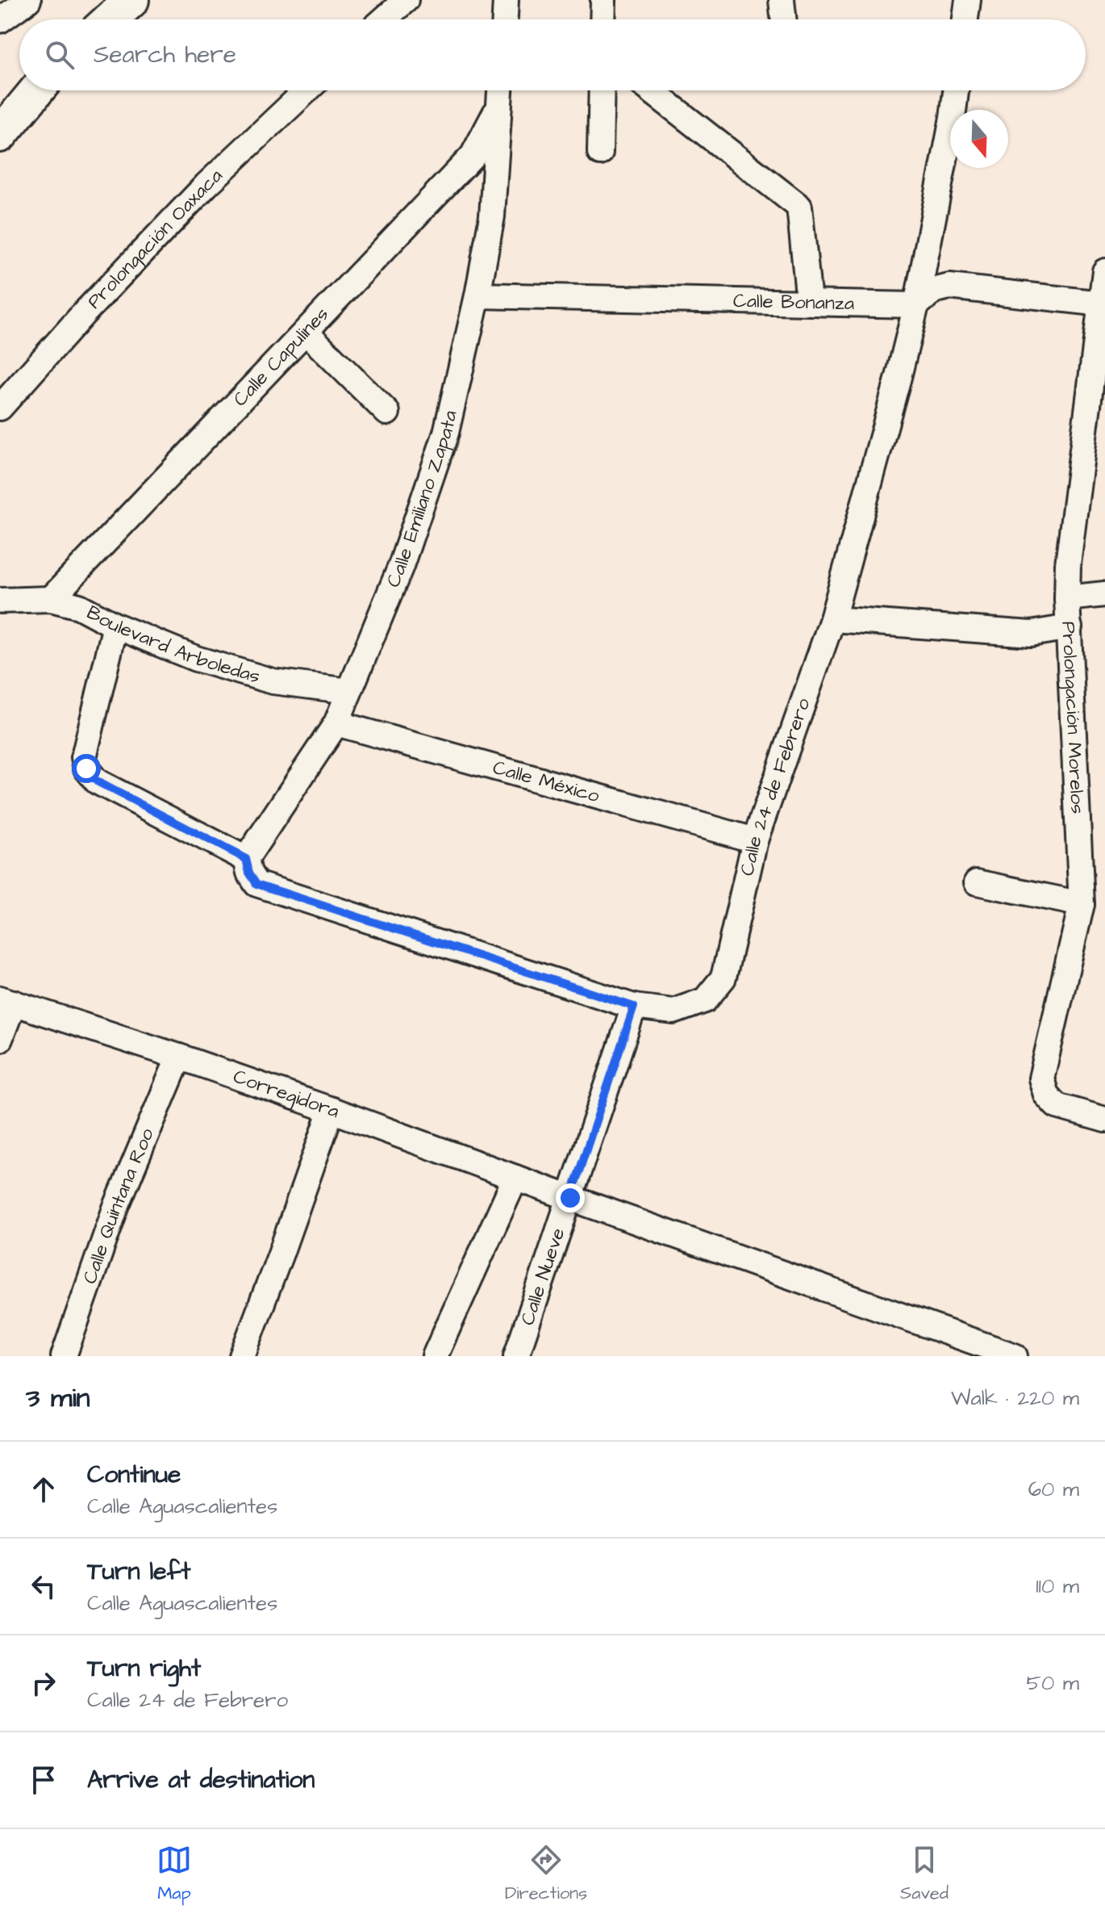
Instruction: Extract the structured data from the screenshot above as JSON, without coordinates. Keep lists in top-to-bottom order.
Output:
{
  "streets": {
    "street": [
      "Prolongación Oaxaca",
      "Calle Bonanza",
      "Calle Capulines",
      "Calle Emiliano Zapata",
      "Boulevard Arboledas",
      "Prolongación Morelos",
      "Calle México",
      "Calle 24 de Febrero",
      "Corregidora",
      "Calle Quintana Roo",
      "Calle Nueve"
    ]
  },
  "crossings": [
    ["Calle Bonanza", "Calle Emiliano Zapata"],
    ["Calle Bonanza", "Calle 24 de Febrero"],
    ["Calle Capulines", "Calle Emiliano Zapata"],
    ["Calle Capulines", "Boulevard Arboledas"],
    ["Calle Emiliano Zapata", "Boulevard Arboledas"],
    ["Calle Emiliano Zapata", "Calle México"],
    ["Calle Emiliano Zapata", "Calle 24 de Febrero"],
    ["Calle México", "Calle 24 de Febrero"],
    ["Corregidora", "Calle Quintana Roo"],
    ["Corregidora", "Calle Nueve"]
  ],
  "north": "bottom",
  "page": {
    "search": "Search here",
    "heading": ["3 min", "Walk · 220 m"],
    "list": [
      ["Continue", "Calle Aguascalientes", "60 m"],
      ["Turn left", "Calle Aguascalientes", "110 m"],
      ["Turn right", "Calle 24 de Febrero", "50 m"],
      "Arrive at destination"
    ],
    "nav": ["Map", "Directions", "Saved"]
  }
}
